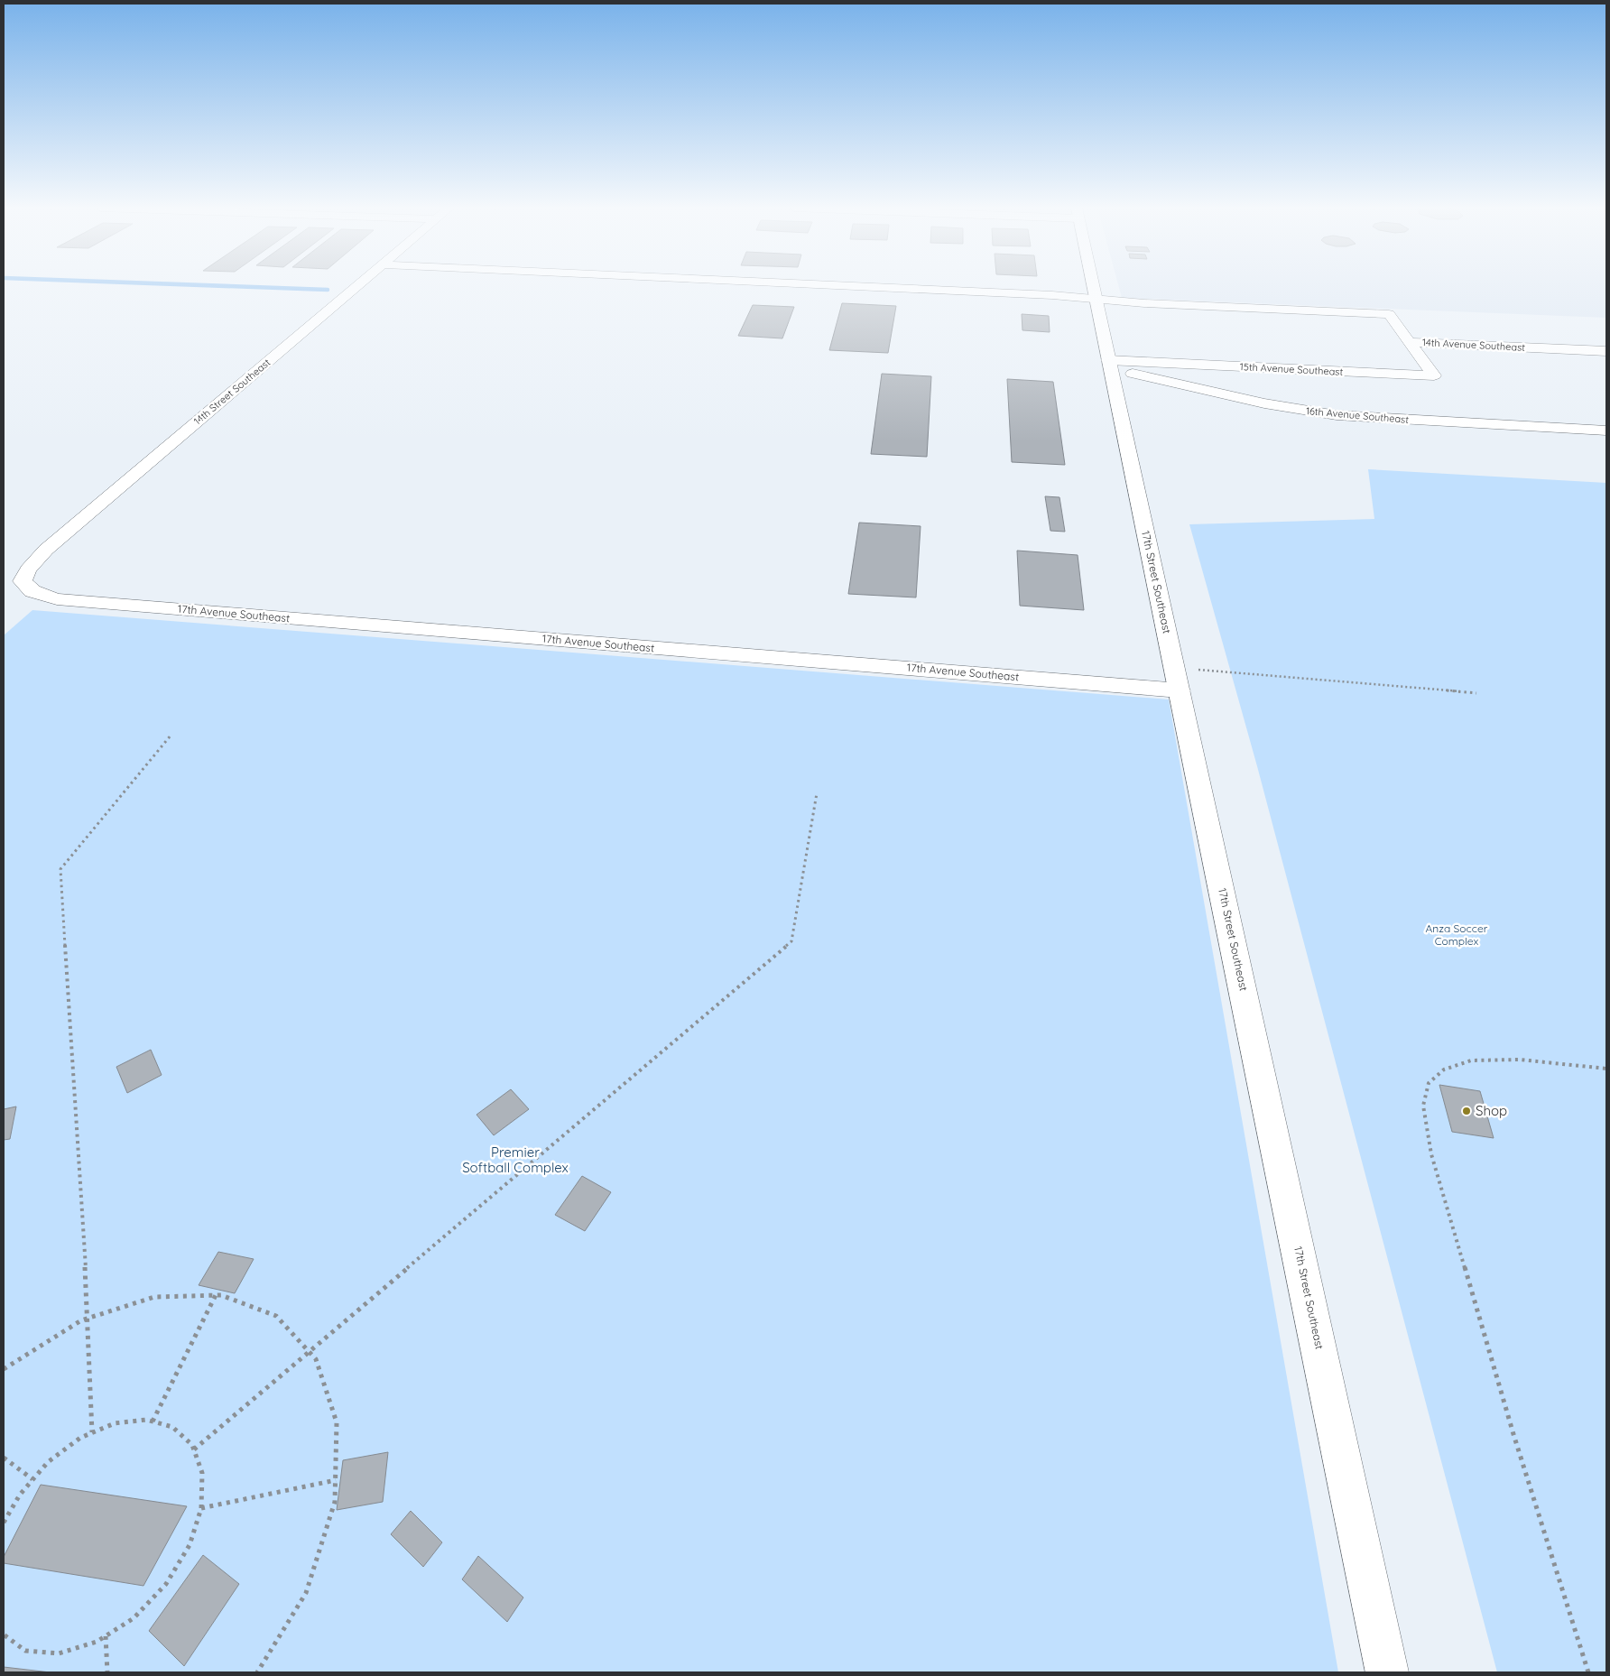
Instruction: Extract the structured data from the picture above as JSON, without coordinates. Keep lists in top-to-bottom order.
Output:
{
  "streets": {
    "street": [
      "14th Avenue Southeast",
      "15th Avenue Southeast",
      "14th Street Southeast",
      "16th Avenue Southeast",
      "17th Street Southeast",
      "17th Avenue Southeast"
    ]
  },
  "crossings": [
    ["14th Avenue Southeast", "15th Avenue Southeast"],
    ["14th Avenue Southeast", "17th Street Southeast"],
    ["15th Avenue Southeast", "16th Avenue Southeast"],
    ["15th Avenue Southeast", "17th Street Southeast"],
    ["14th Street Southeast", "17th Avenue Southeast"],
    ["16th Avenue Southeast", "17th Street Southeast"],
    ["17th Street Southeast", "17th Avenue Southeast"]
  ],
  "parks": ["Anza Soccer Complex", "Premier Softball Complex"],
  "places": ["Shop"]
}
